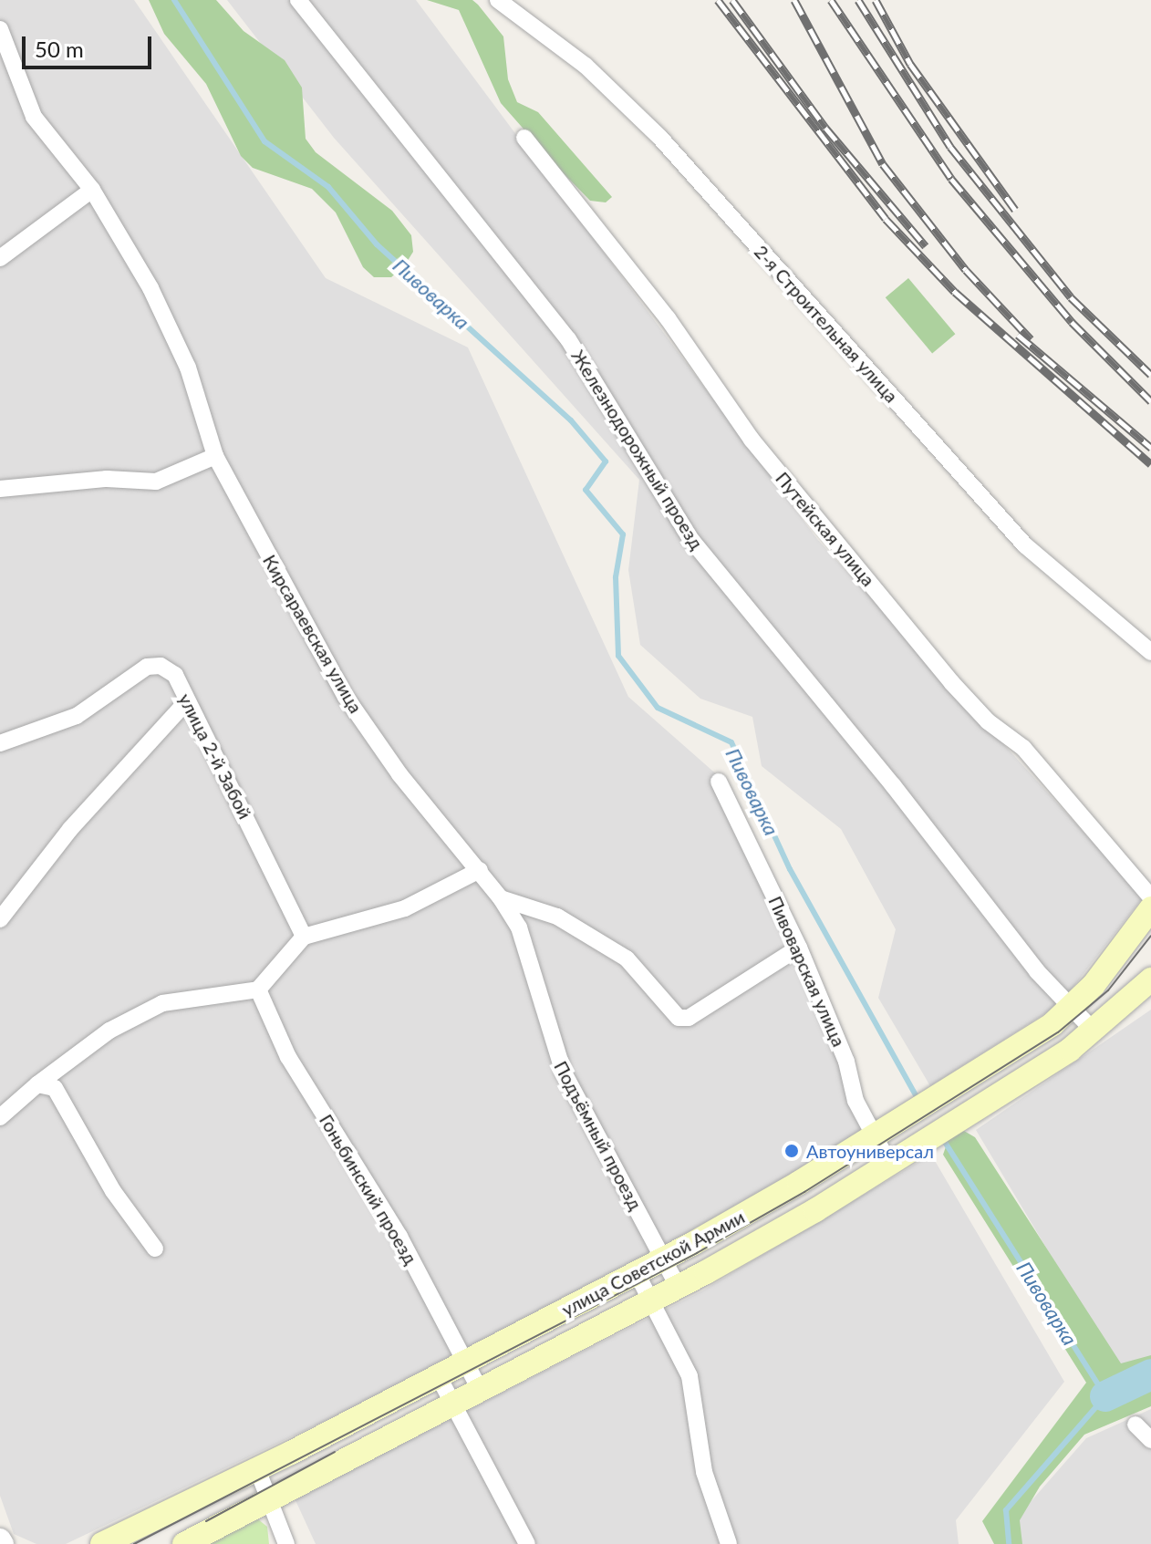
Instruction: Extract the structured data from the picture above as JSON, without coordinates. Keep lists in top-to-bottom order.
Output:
{
  "streets": {
    "main road": ["улица Советской Армии"],
    "street": [
      "2-я Строительная улица",
      "Железнодорожный проезд",
      "Путейская улица",
      "Кирсараевская улица",
      "улица 2-й Забой",
      "Пивоварская улица",
      "Подъёмный проезд",
      "Гоньбинский проезд"
    ]
  },
  "crossings": [
    ["Железнодорожный проезд", "улица Советской Армии"],
    ["Кирсараевская улица", "Подъёмный проезд"],
    ["Пивоварская улица", "улица Советской Армии"],
    ["Подъёмный проезд", "улица Советской Армии"],
    ["Гоньбинский проезд", "улица Советской Армии"]
  ],
  "water": ["Пивоварка"],
  "places": ["Автоуниверсал"],
  "scale_bar": "50 m"
}
